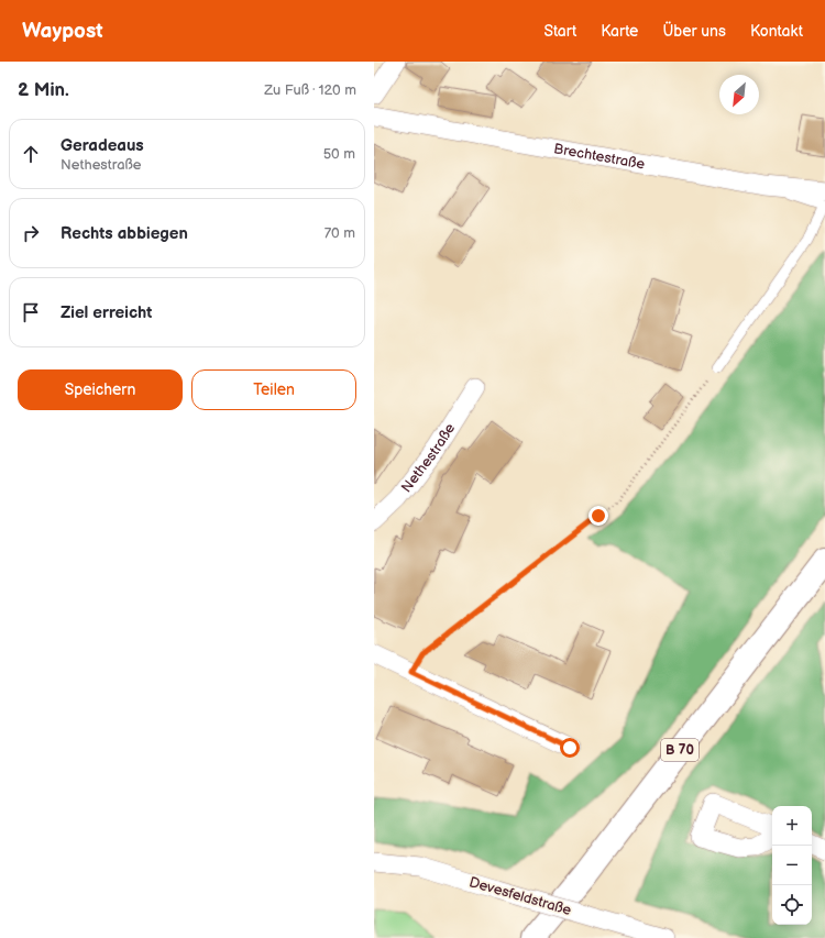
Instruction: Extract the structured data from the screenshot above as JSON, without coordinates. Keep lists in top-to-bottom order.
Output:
{
  "streets": {
    "highway": ["B 70"],
    "street": ["Brechtestraße", "Nethestraße", "Devesfeldstraße"]
  },
  "north": "bottom left",
  "page": {
    "header": "Waypost",
    "nav": [
      "Start",
      "Karte",
      "Über uns",
      "Kontakt"
    ],
    "heading": ["2 Min.", "Zu Fuß · 120 m"],
    "list": [
      ["Geradeaus", "Nethestraße", "50 m"],
      ["Rechts abbiegen", "70 m"],
      "Ziel erreicht"
    ],
    "buttons": ["Speichern", "Teilen"],
    "map_buttons": ["+", "−"]
  }
}
